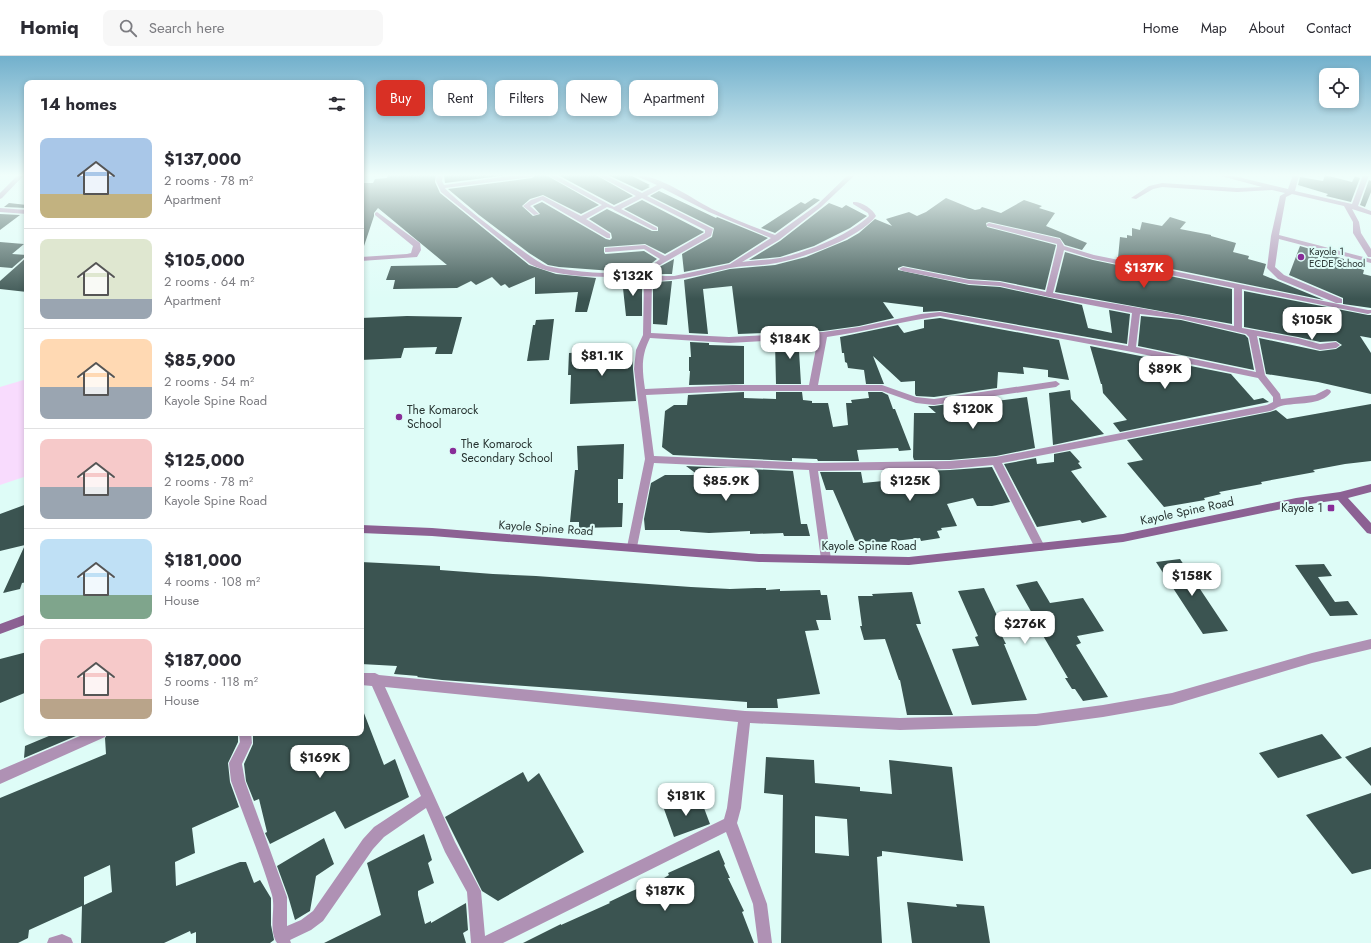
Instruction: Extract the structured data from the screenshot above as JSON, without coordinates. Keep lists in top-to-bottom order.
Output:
{
  "streets": {
    "main road": ["Kayole Spine Road"]
  },
  "places": {
    "other": ["Kayole 1 ECDE School", "The Komarock School", "The Komarock Secondary School"],
    "transit": ["Kayole 1"]
  },
  "page": {
    "header": "Homiq",
    "search": "Search here",
    "nav": [
      "Home",
      "Map",
      "About",
      "Contact"
    ],
    "chip": [
      "Buy",
      "Rent",
      "Filters",
      "New",
      "Apartment"
    ],
    "heading": "14 homes",
    "list": [
      {
        "name": "$137,000",
        "note": "2 rooms · 78 m² · Apartment"
      },
      {
        "name": "$105,000",
        "note": "2 rooms · 64 m² · Apartment"
      },
      {
        "name": "$85,900",
        "note": "2 rooms · 54 m² · Kayole Spine Road"
      },
      {
        "name": "$125,000",
        "note": "2 rooms · 78 m² · Kayole Spine Road"
      },
      {
        "name": "$181,000",
        "note": "4 rooms · 108 m² · House"
      },
      {
        "name": "$187,000",
        "note": "5 rooms · 118 m² · House"
      }
    ],
    "price": [
      "$137K",
      "$132K",
      "$105K",
      "$184K",
      "$81.1K",
      "$89K",
      "$120K",
      "$85.9K",
      "$125K",
      "$158K",
      "$276K",
      "$169K",
      "$181K",
      "$187K"
    ]
  }
}
